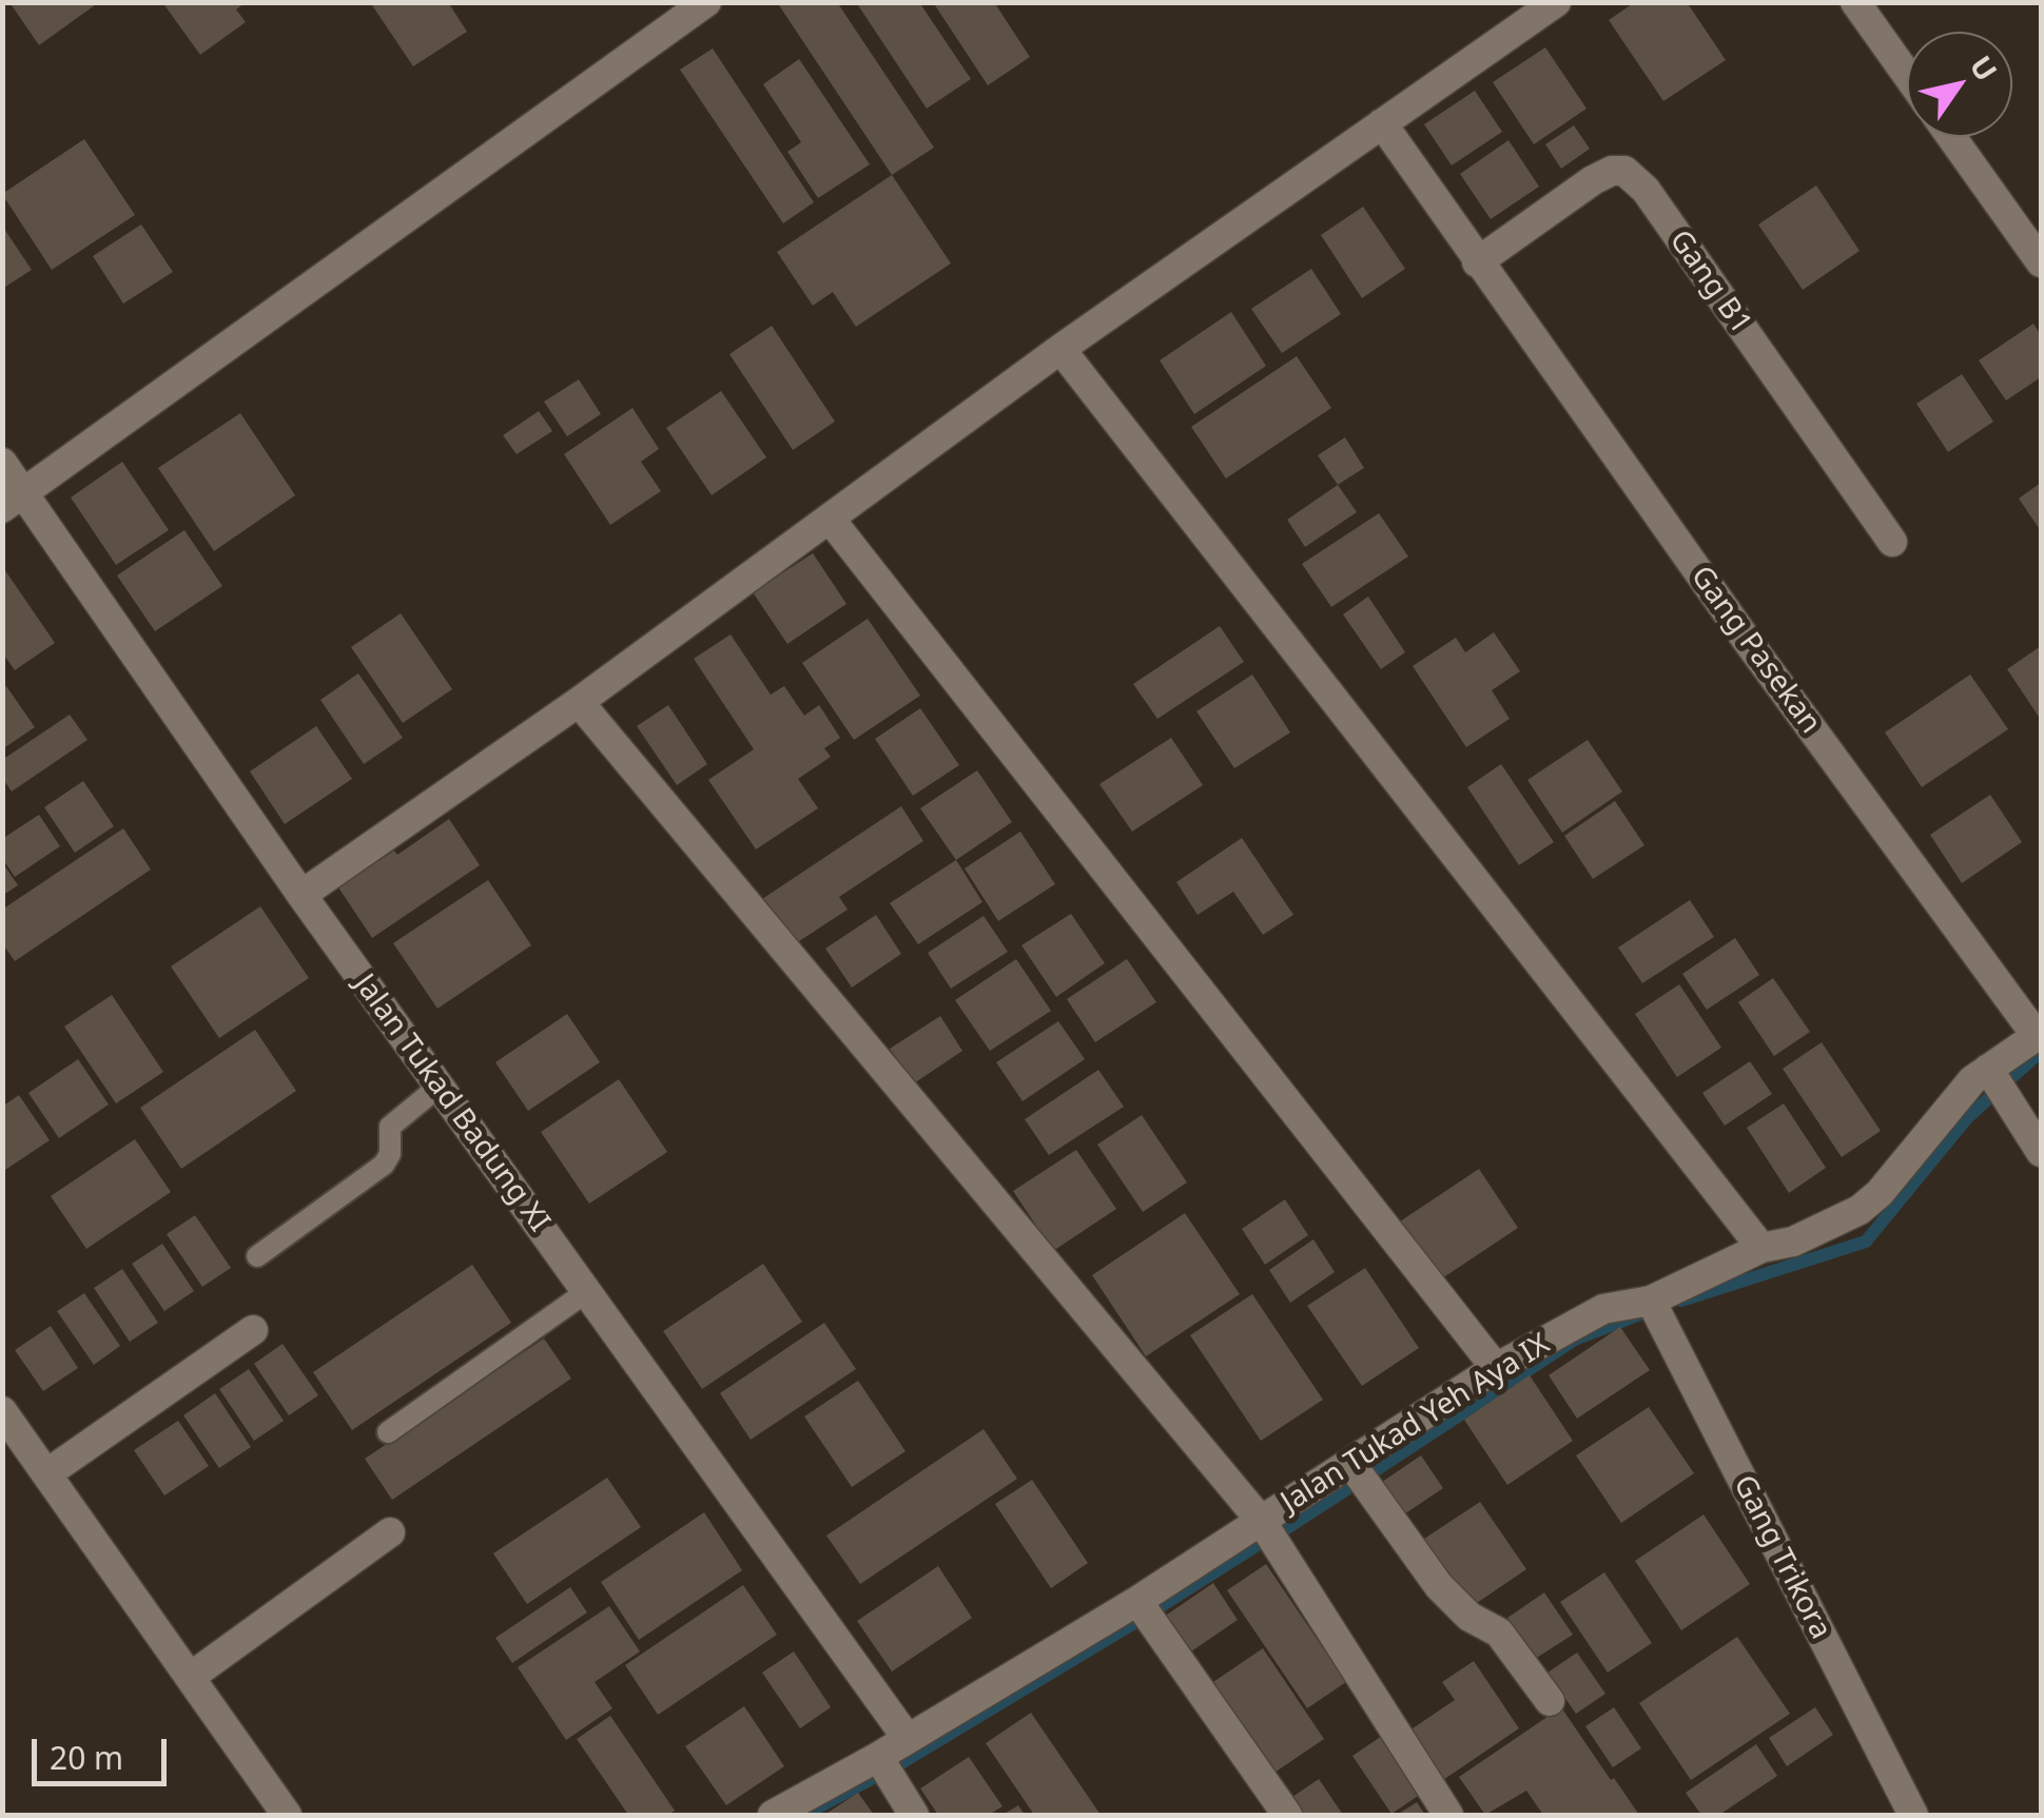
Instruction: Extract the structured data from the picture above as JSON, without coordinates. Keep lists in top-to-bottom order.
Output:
{
  "streets": {
    "street": [
      "Gang B1",
      "Gang Pasekan",
      "Jalan Tukad Badung XI",
      "Jalan Tukad Yeh Aya IX",
      "Gang Trikora"
    ]
  },
  "crossings": [
    ["Gang B1", "Gang Pasekan"],
    ["Gang Pasekan", "Jalan Tukad Yeh Aya IX"],
    ["Jalan Tukad Badung XI", "Jalan Tukad Yeh Aya IX"],
    ["Jalan Tukad Yeh Aya IX", "Gang Trikora"]
  ],
  "scale_bar": "20 m",
  "north": "top right"
}
